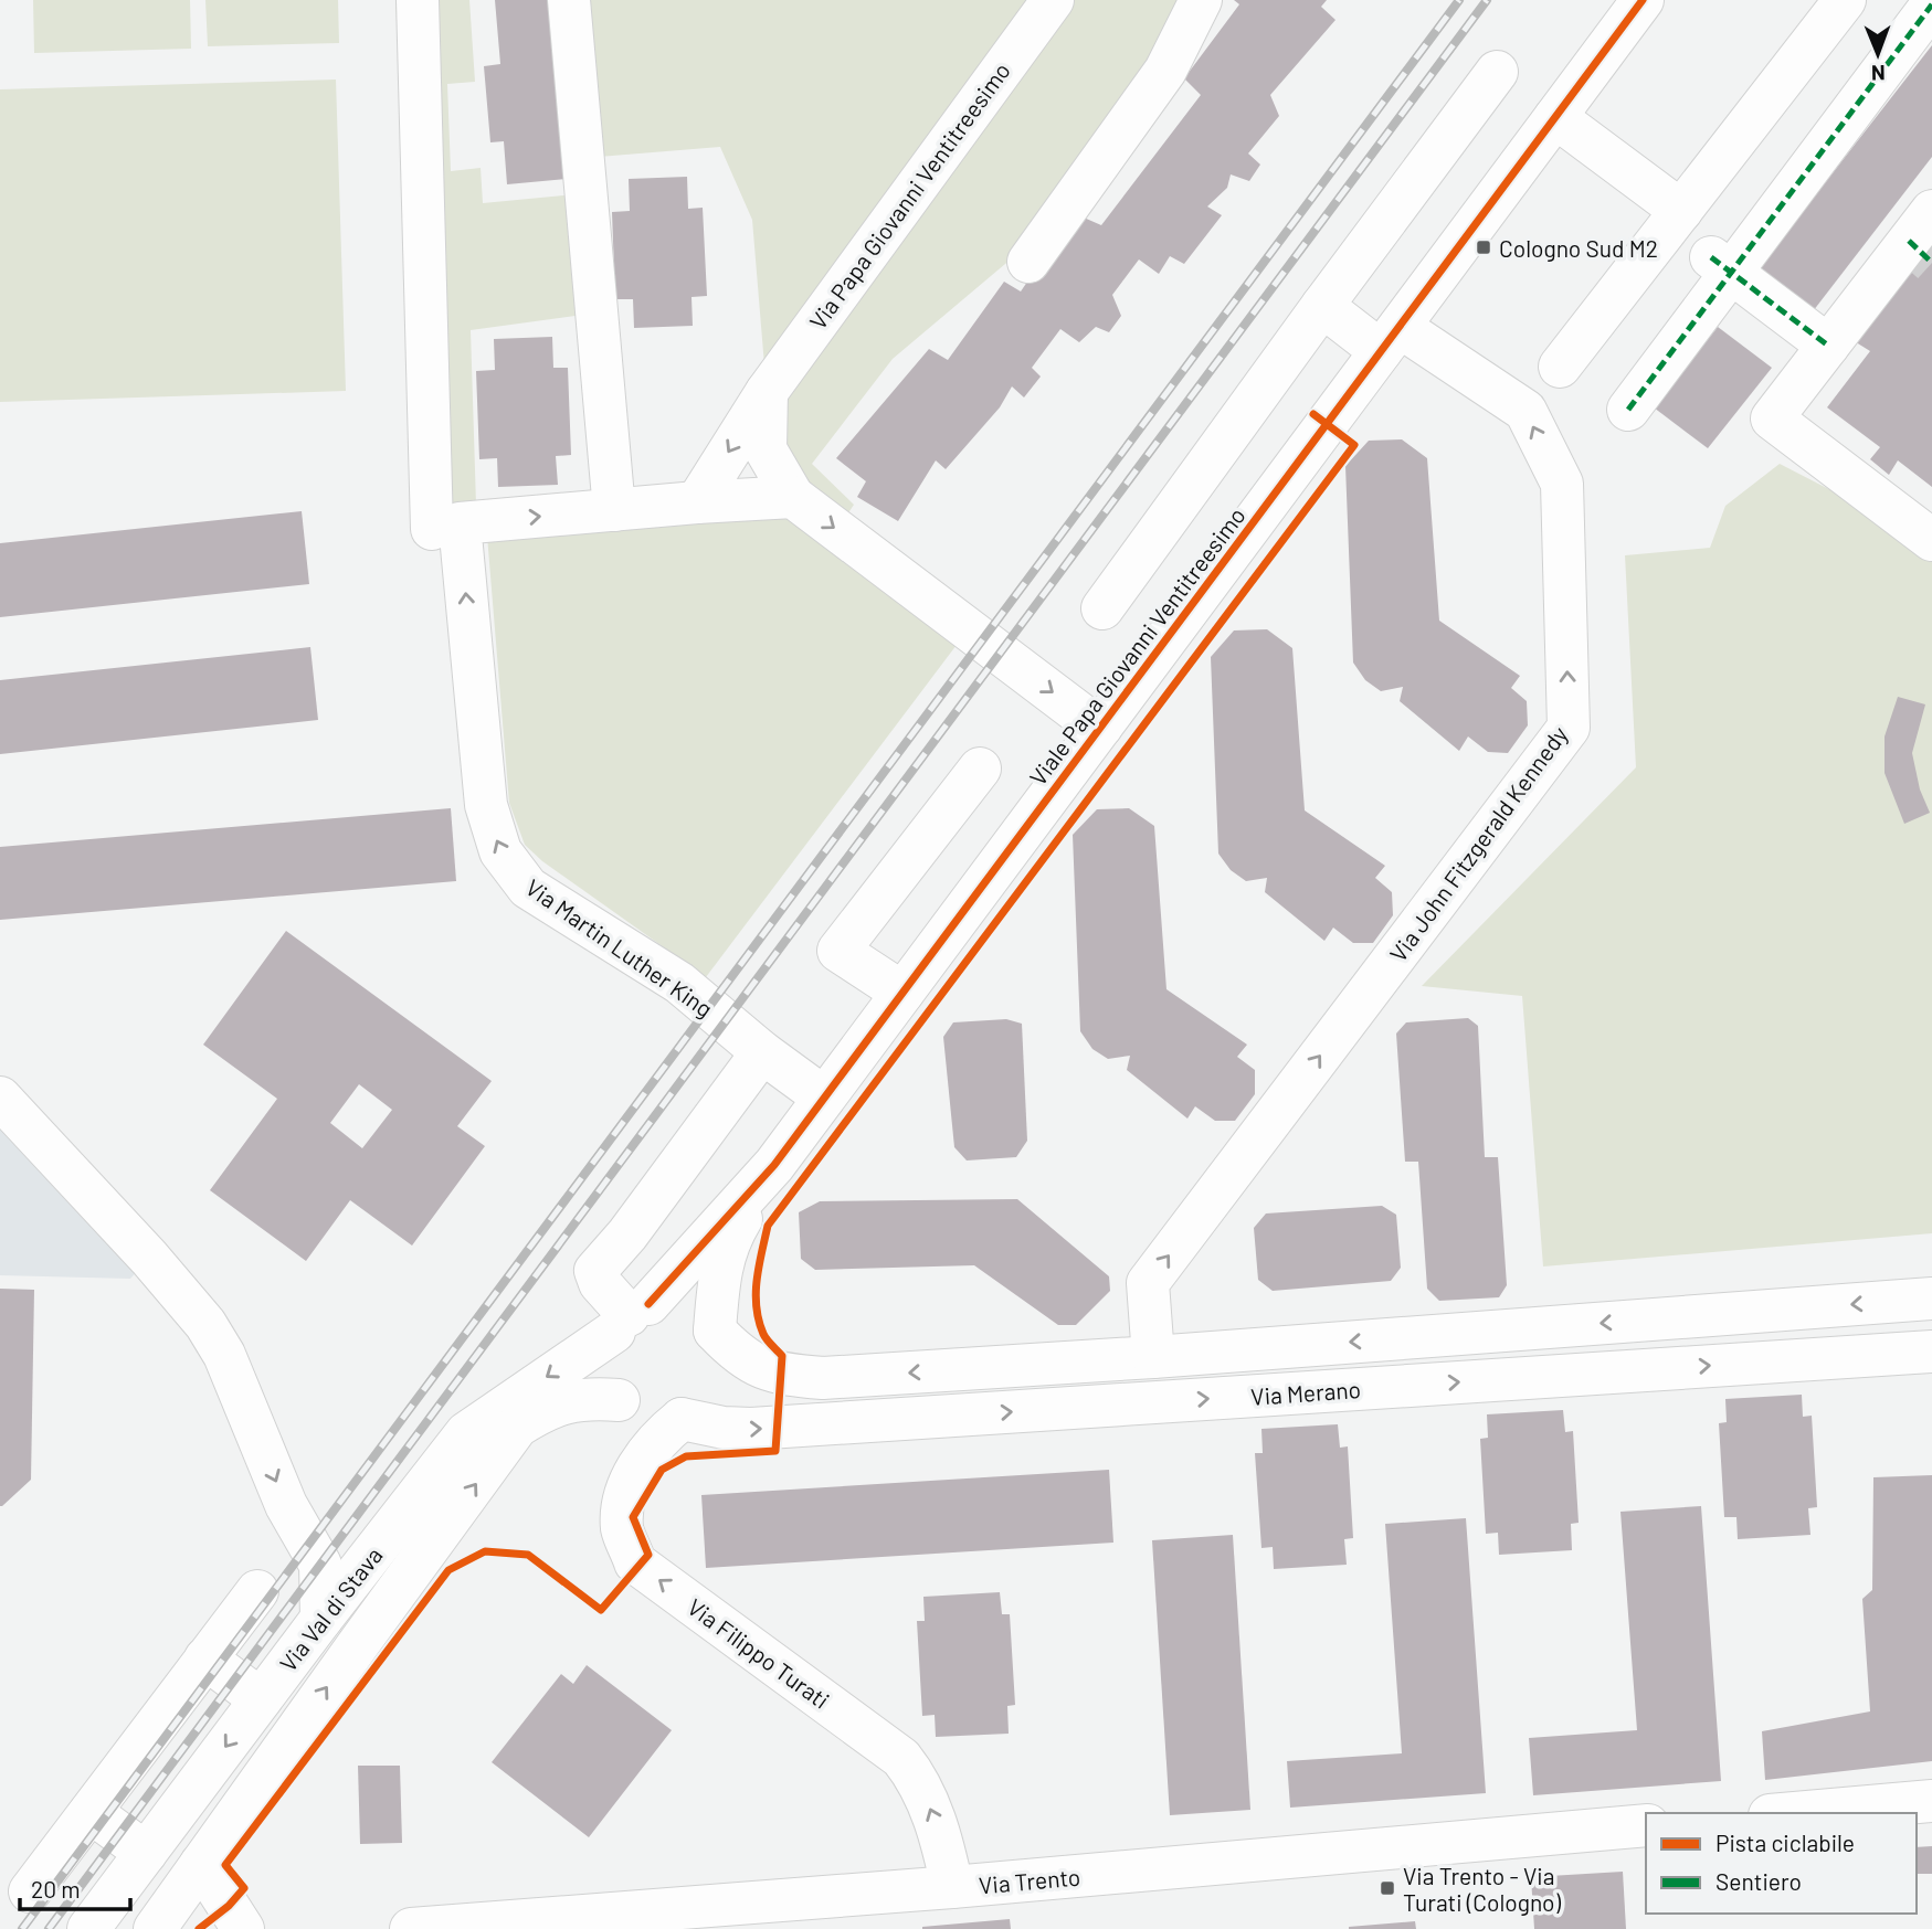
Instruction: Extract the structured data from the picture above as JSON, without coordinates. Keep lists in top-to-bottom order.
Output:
{
  "streets": {
    "street": [
      "Via Papa Giovanni Ventitreesimo",
      "Viale Papa Giovanni Ventitreesimo",
      "Via John Fitzgerald Kennedy",
      "Via Martin Luther King",
      "Via Merano",
      "Via Val di Stava",
      "Via Filippo Turati",
      "Via Trento"
    ]
  },
  "crossings": [
    ["Viale Papa Giovanni Ventitreesimo", "Via John Fitzgerald Kennedy"],
    ["Viale Papa Giovanni Ventitreesimo", "Via Martin Luther King"],
    ["Viale Papa Giovanni Ventitreesimo", "Via Merano"],
    ["Viale Papa Giovanni Ventitreesimo", "Via Val di Stava"],
    ["Viale Papa Giovanni Ventitreesimo", "Via Filippo Turati"],
    ["Via John Fitzgerald Kennedy", "Via Merano"],
    ["Via Merano", "Via Val di Stava"],
    ["Via Merano", "Via Filippo Turati"],
    ["Via Val di Stava", "Via Filippo Turati"],
    ["Via Filippo Turati", "Via Trento"]
  ],
  "one_way": ["Via Martin Luther King"],
  "places": {
    "transit": ["Cologno Sud M2", "Via Trento - Via Turati (Cologno)"]
  },
  "legend": ["Pista ciclabile", "Sentiero"],
  "scale_bar": "20 m",
  "north": "bottom"
}
